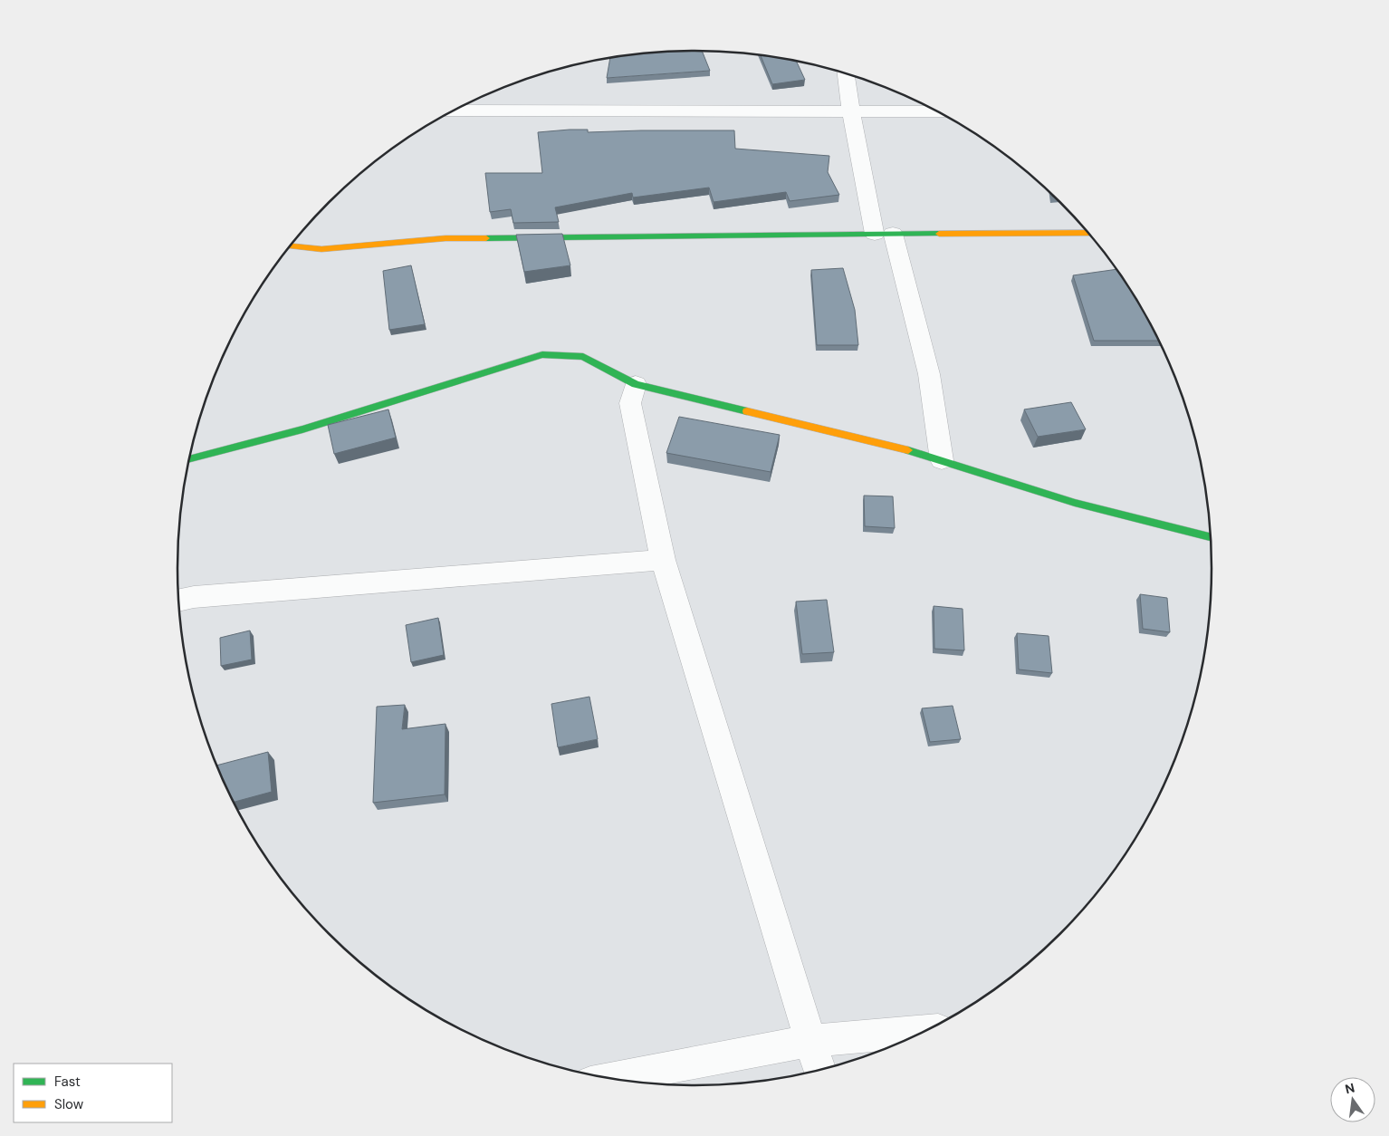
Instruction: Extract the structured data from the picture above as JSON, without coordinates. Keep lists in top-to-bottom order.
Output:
{
  "legend": ["Fast", "Slow"],
  "north": "top"
}
